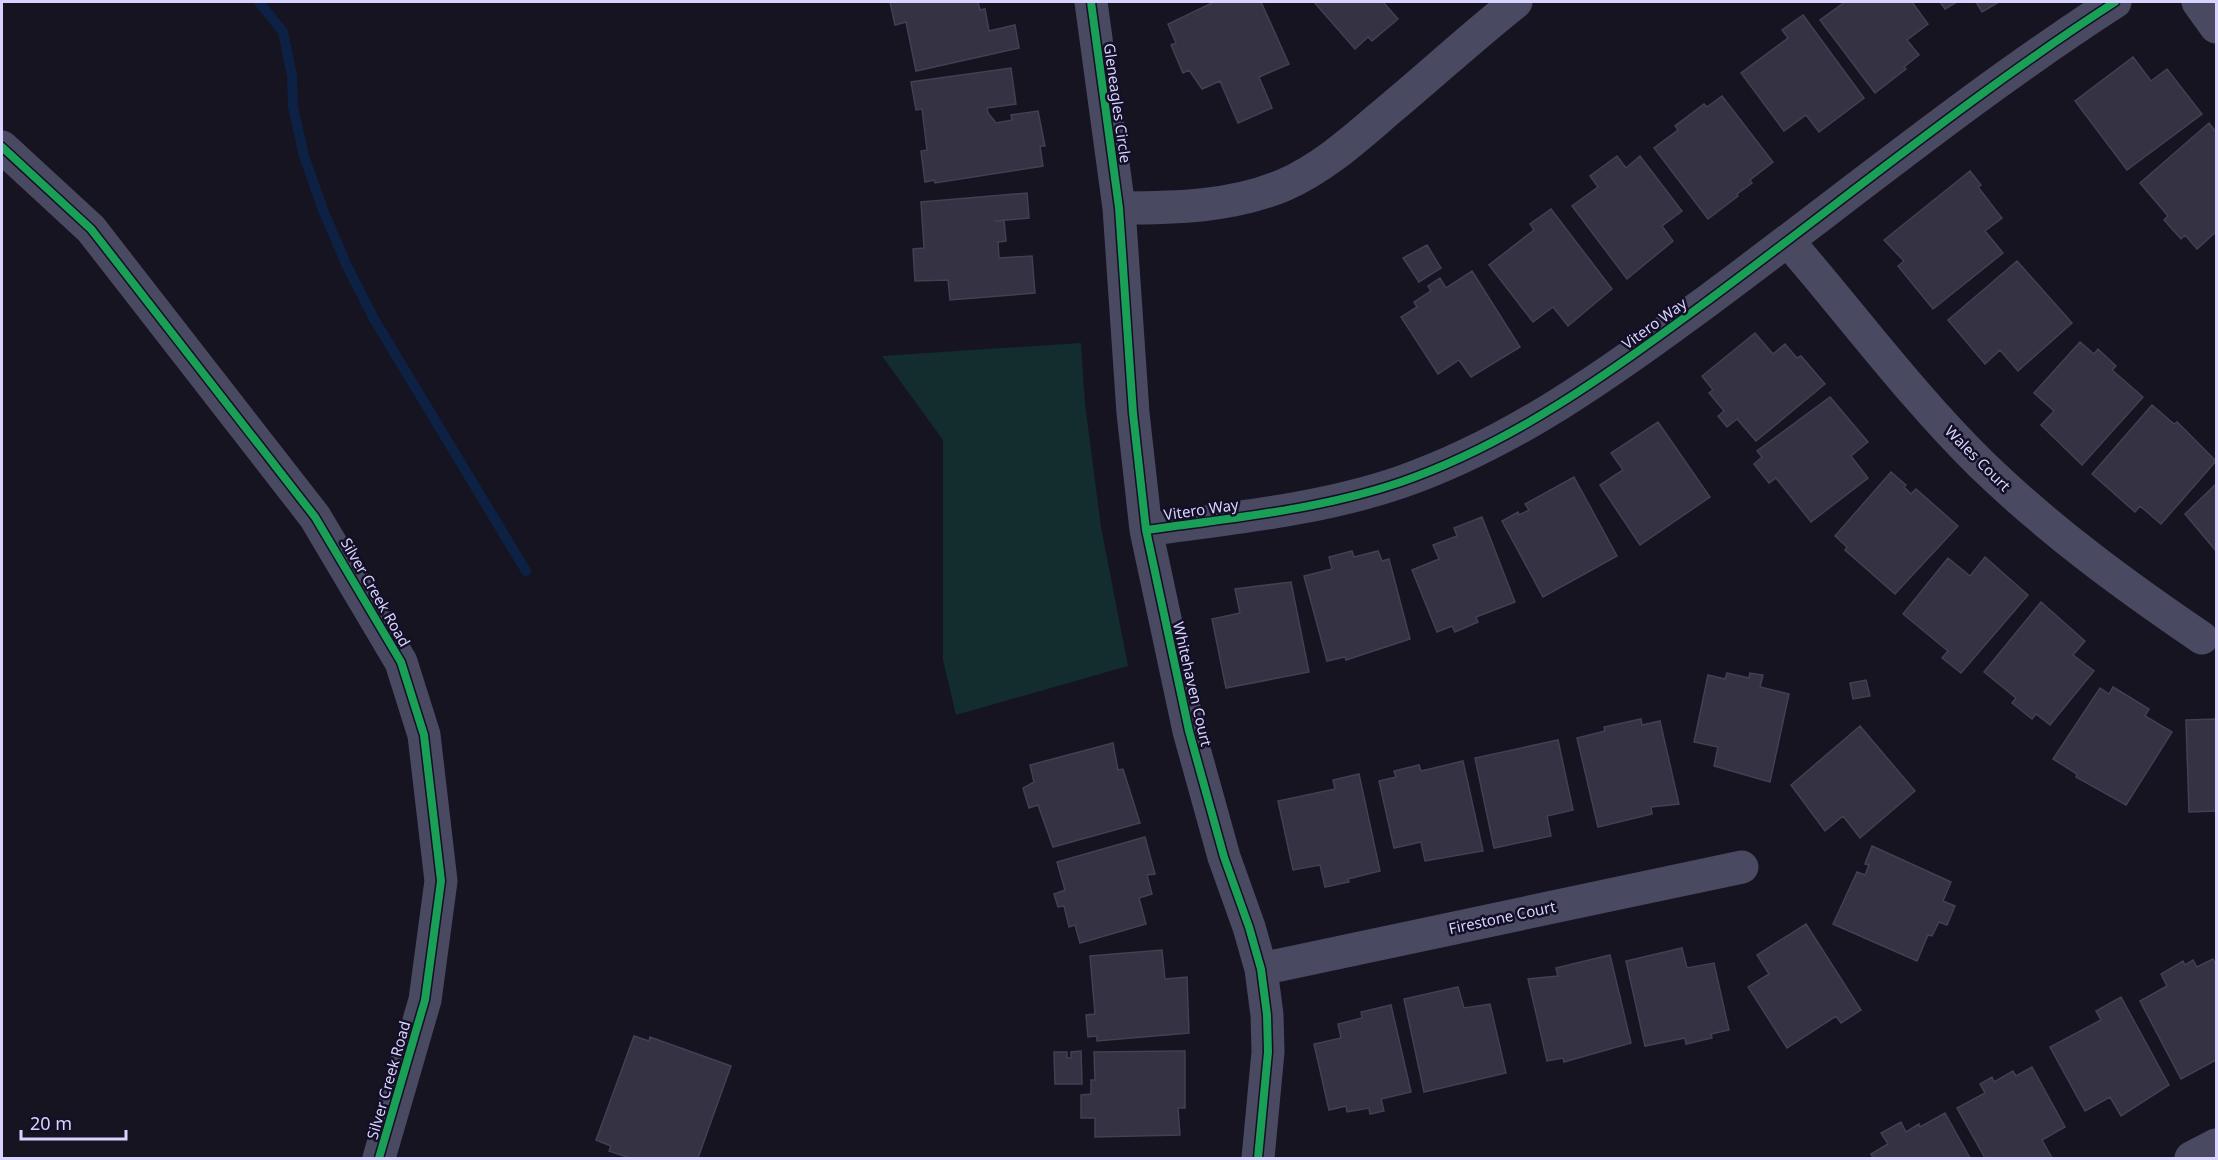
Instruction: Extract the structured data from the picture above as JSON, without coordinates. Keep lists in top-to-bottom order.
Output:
{
  "streets": {
    "street": [
      "Gleneagles Circle",
      "Vitero Way",
      "Wales Court",
      "Silver Creek Road",
      "Whitehaven Court",
      "Firestone Court"
    ]
  },
  "crossings": [
    ["Gleneagles Circle", "Whitehaven Court"],
    ["Vitero Way", "Wales Court"],
    ["Vitero Way", "Whitehaven Court"],
    ["Whitehaven Court", "Firestone Court"]
  ],
  "scale_bar": "20 m"
}
